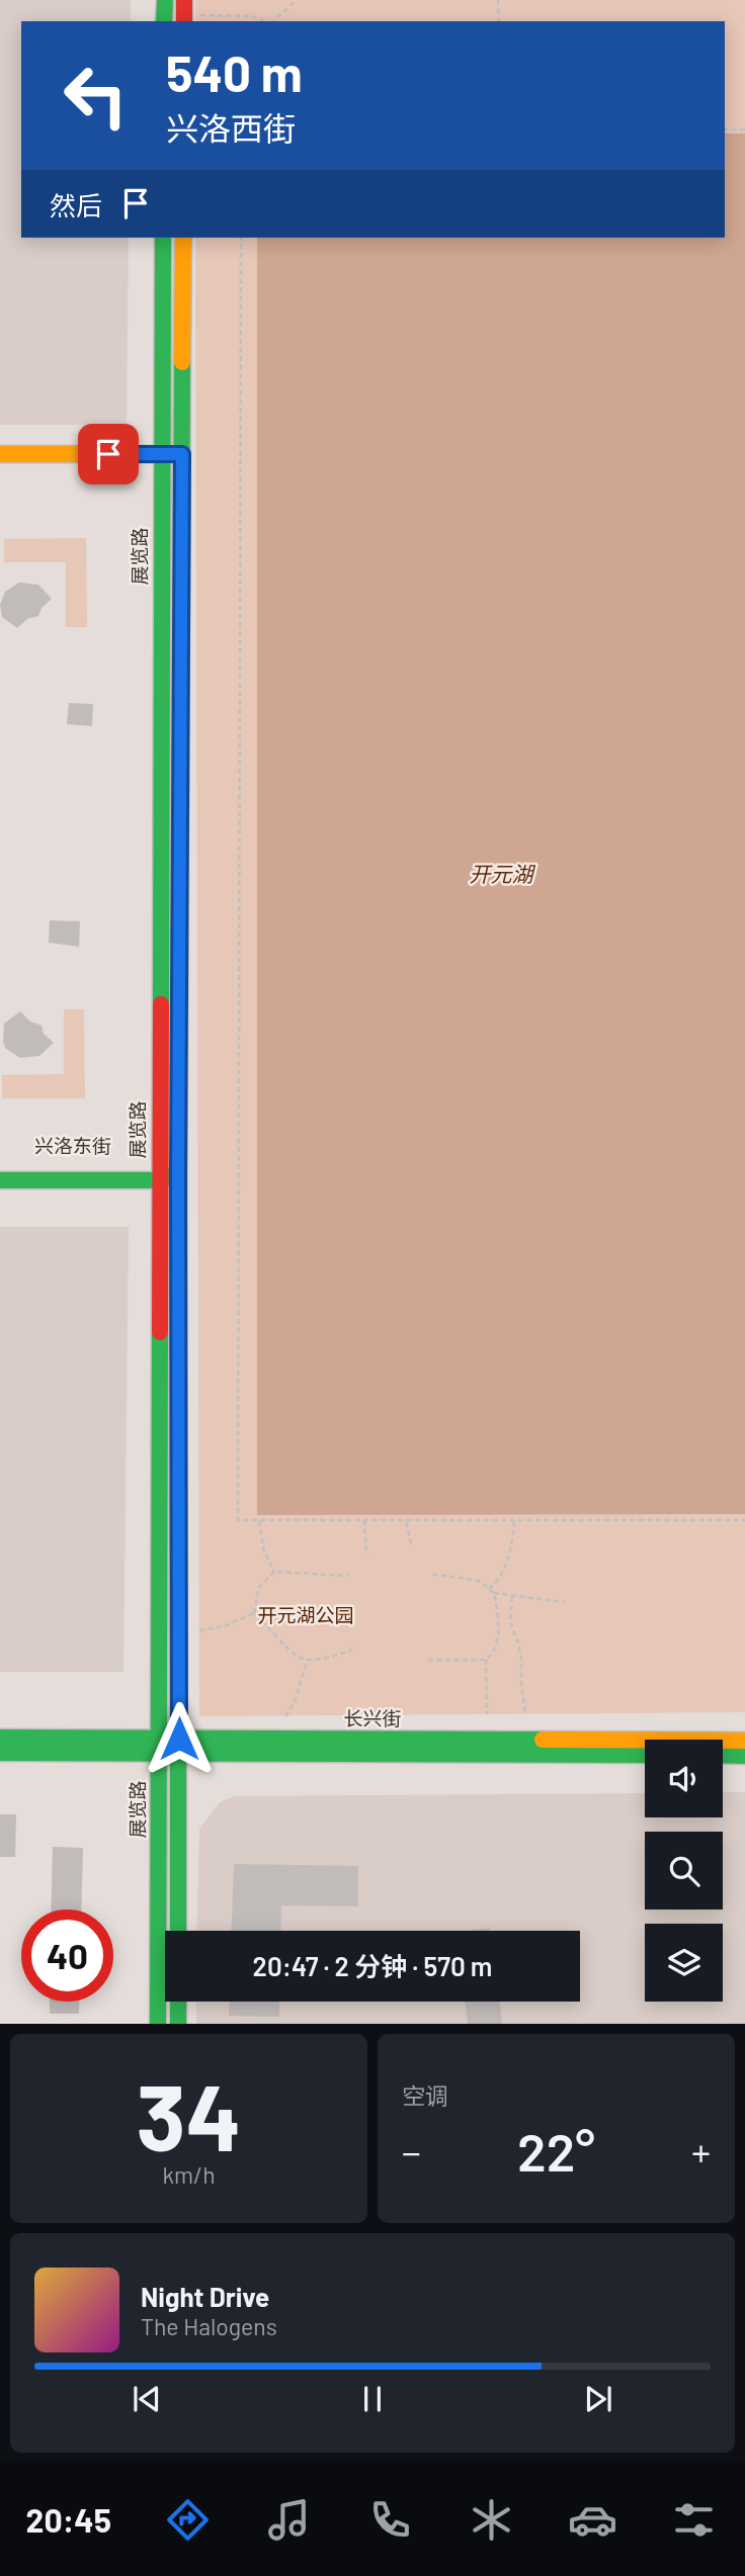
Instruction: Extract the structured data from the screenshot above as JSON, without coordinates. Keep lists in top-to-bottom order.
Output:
{
  "streets": {
    "street": ["展览路", "兴洛东街", "长兴街"]
  },
  "crossings": [
    ["展览路", "兴洛东街"],
    ["展览路", "长兴街"]
  ],
  "water": ["开元湖"],
  "parks": ["开元湖公园"],
  "page": {
    "turn": ["540 m", "兴洛西街"],
    "then": "然后",
    "limit": "40",
    "trip": "20:47 · 2 分钟 · 570 m",
    "tile": [
      ["34", "km/h"],
      "空调"
    ],
    "heat": ["−", "22°", "+"],
    "song": ["Night Drive", "The Halogens"],
    "tabs": "20:45"
  }
}
